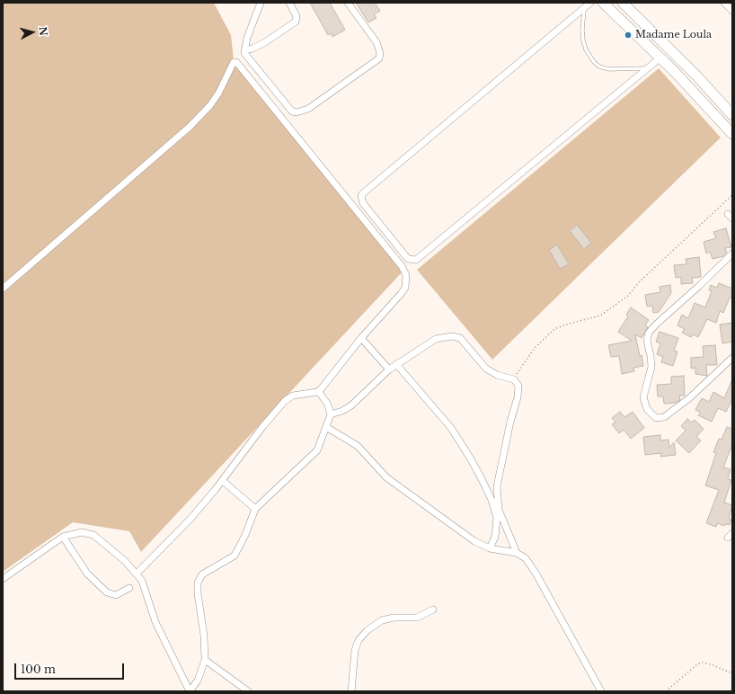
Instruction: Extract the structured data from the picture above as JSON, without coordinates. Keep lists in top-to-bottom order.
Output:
{
  "places": ["Madame Loula"],
  "scale_bar": "100 m",
  "north": "right"
}
